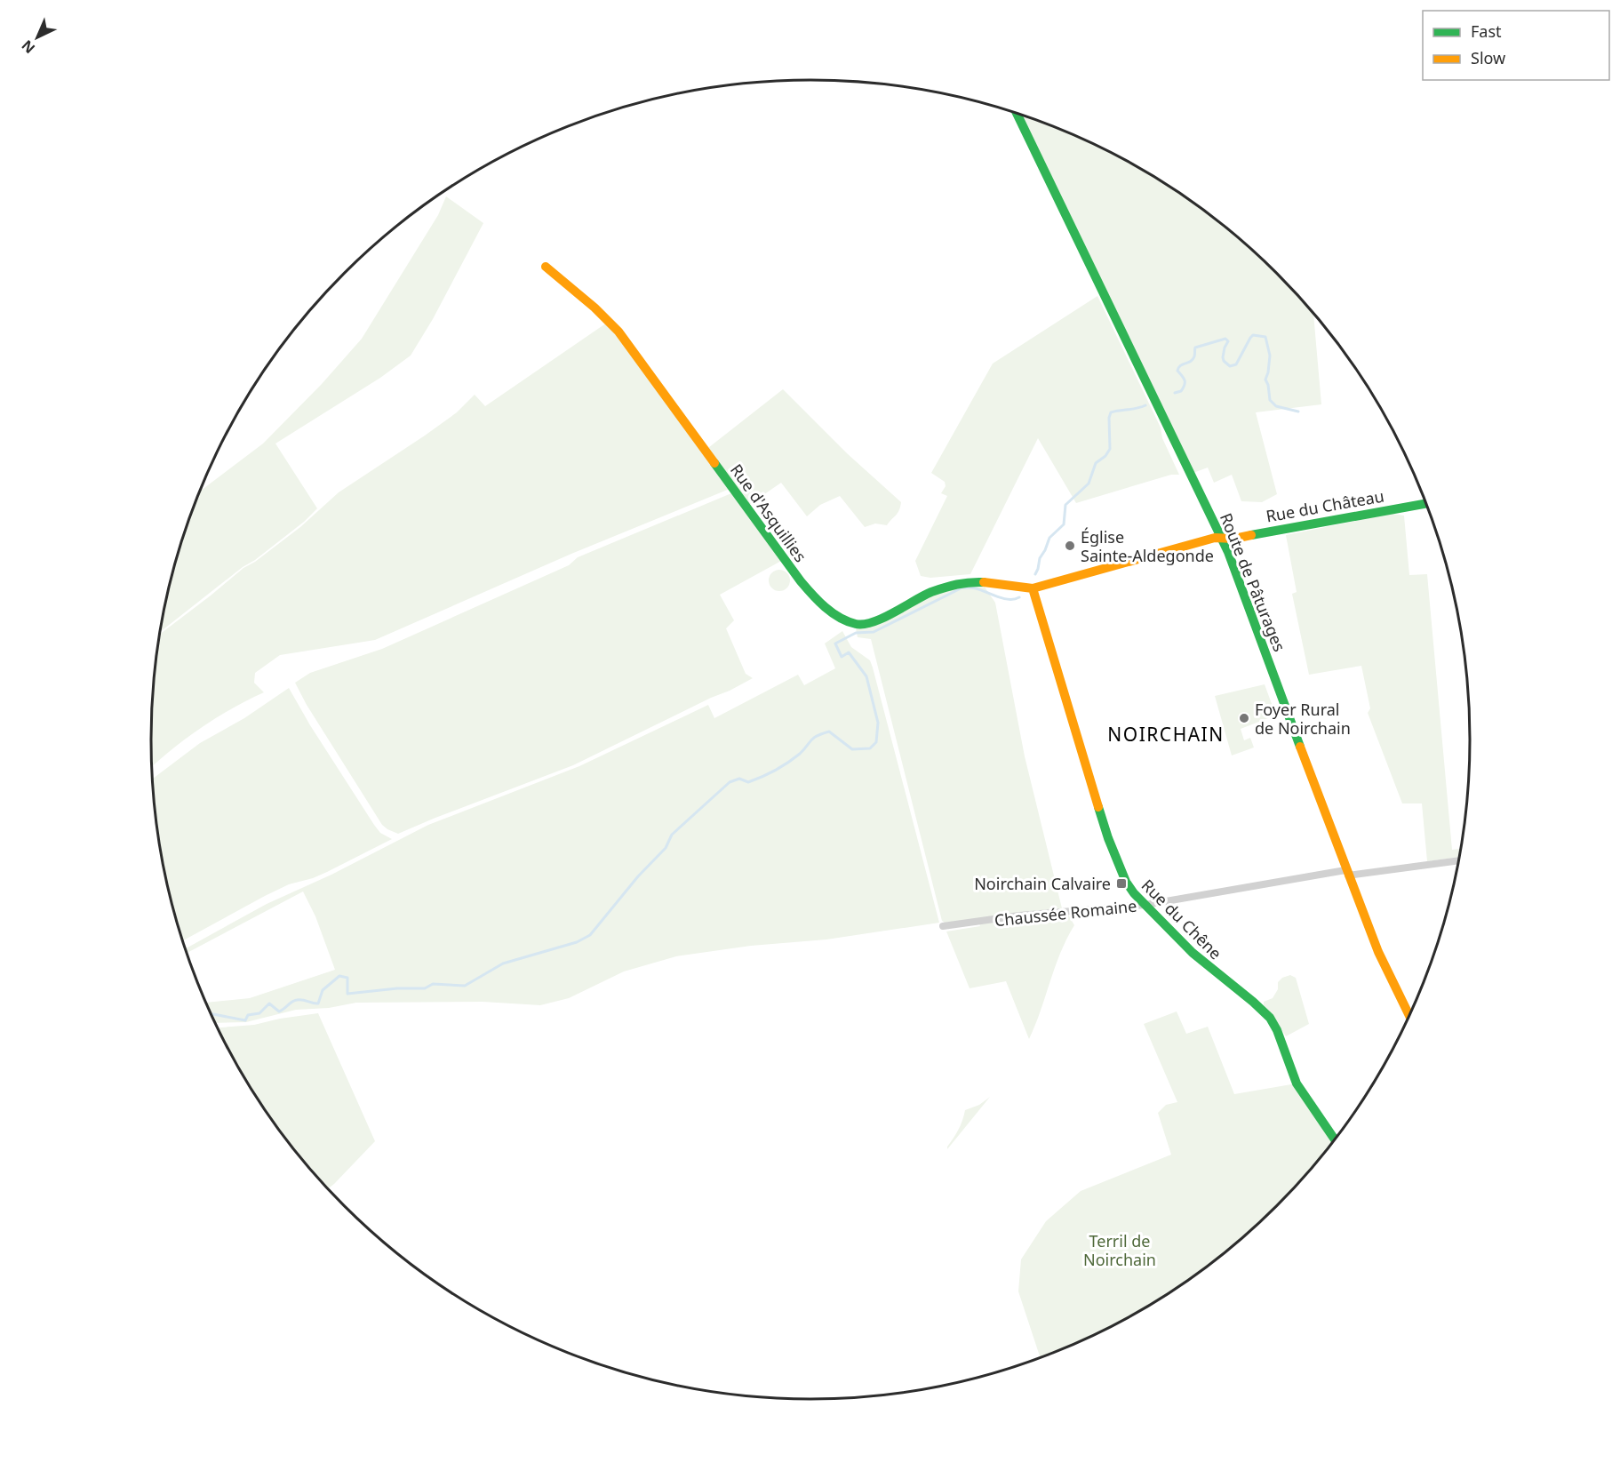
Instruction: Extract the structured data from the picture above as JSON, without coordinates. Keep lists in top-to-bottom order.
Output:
{
  "streets": {
    "street": [
      "Rue du Château",
      "Rue d'Asquillies",
      "Route de Pâturages",
      "Chaussée Romaine",
      "Rue du Chêne"
    ]
  },
  "crossings": [
    ["Rue du Château", "Rue d'Asquillies"],
    ["Rue du Château", "Route de Pâturages"],
    ["Rue du Château", "Rue du Chêne"],
    ["Rue d'Asquillies", "Rue du Chêne"],
    ["Route de Pâturages", "Chaussée Romaine"],
    ["Chaussée Romaine", "Rue du Chêne"]
  ],
  "districts": ["NOIRCHAIN"],
  "parks": ["Terril de Noirchain"],
  "places": {
    "other": ["Église Sainte-Aldegonde", "Foyer Rural de Noirchain"],
    "transit": ["Noirchain Calvaire"]
  },
  "legend": ["Fast", "Slow"],
  "north": "bottom left"
}
